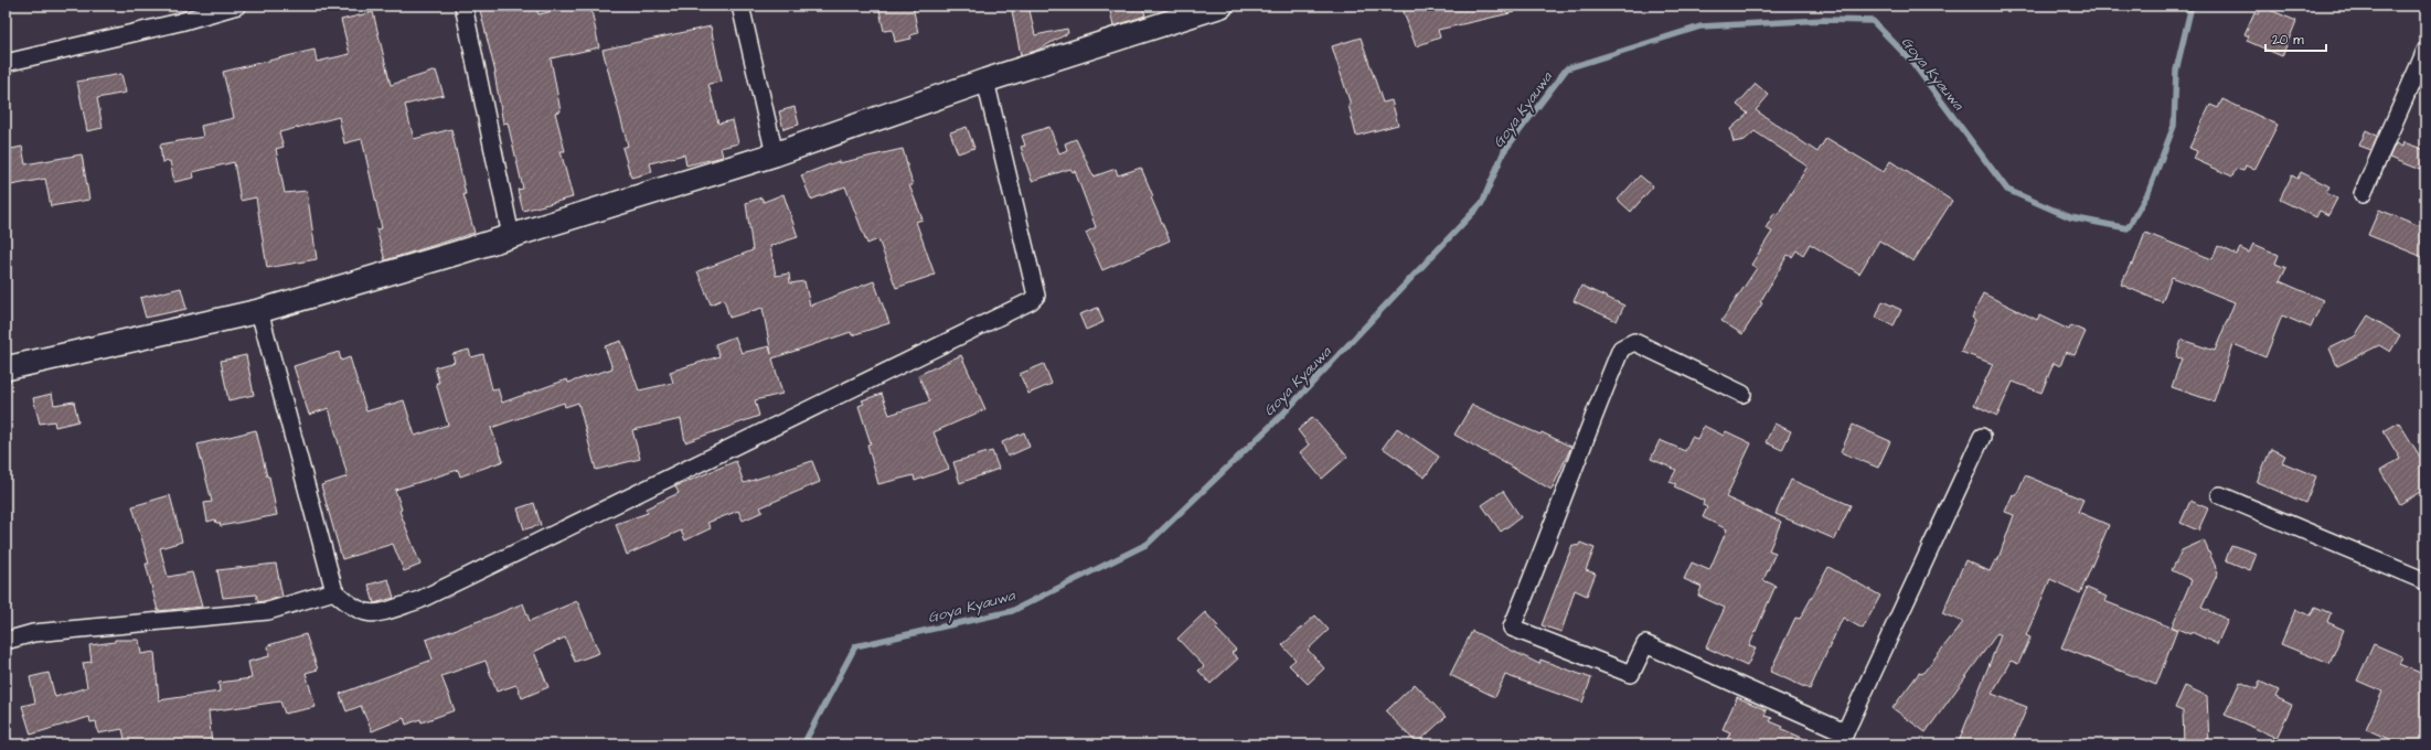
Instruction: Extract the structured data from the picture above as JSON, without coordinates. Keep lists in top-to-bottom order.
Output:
{
  "water": ["Goya Kyauwa"],
  "scale_bar": "20 m"
}
